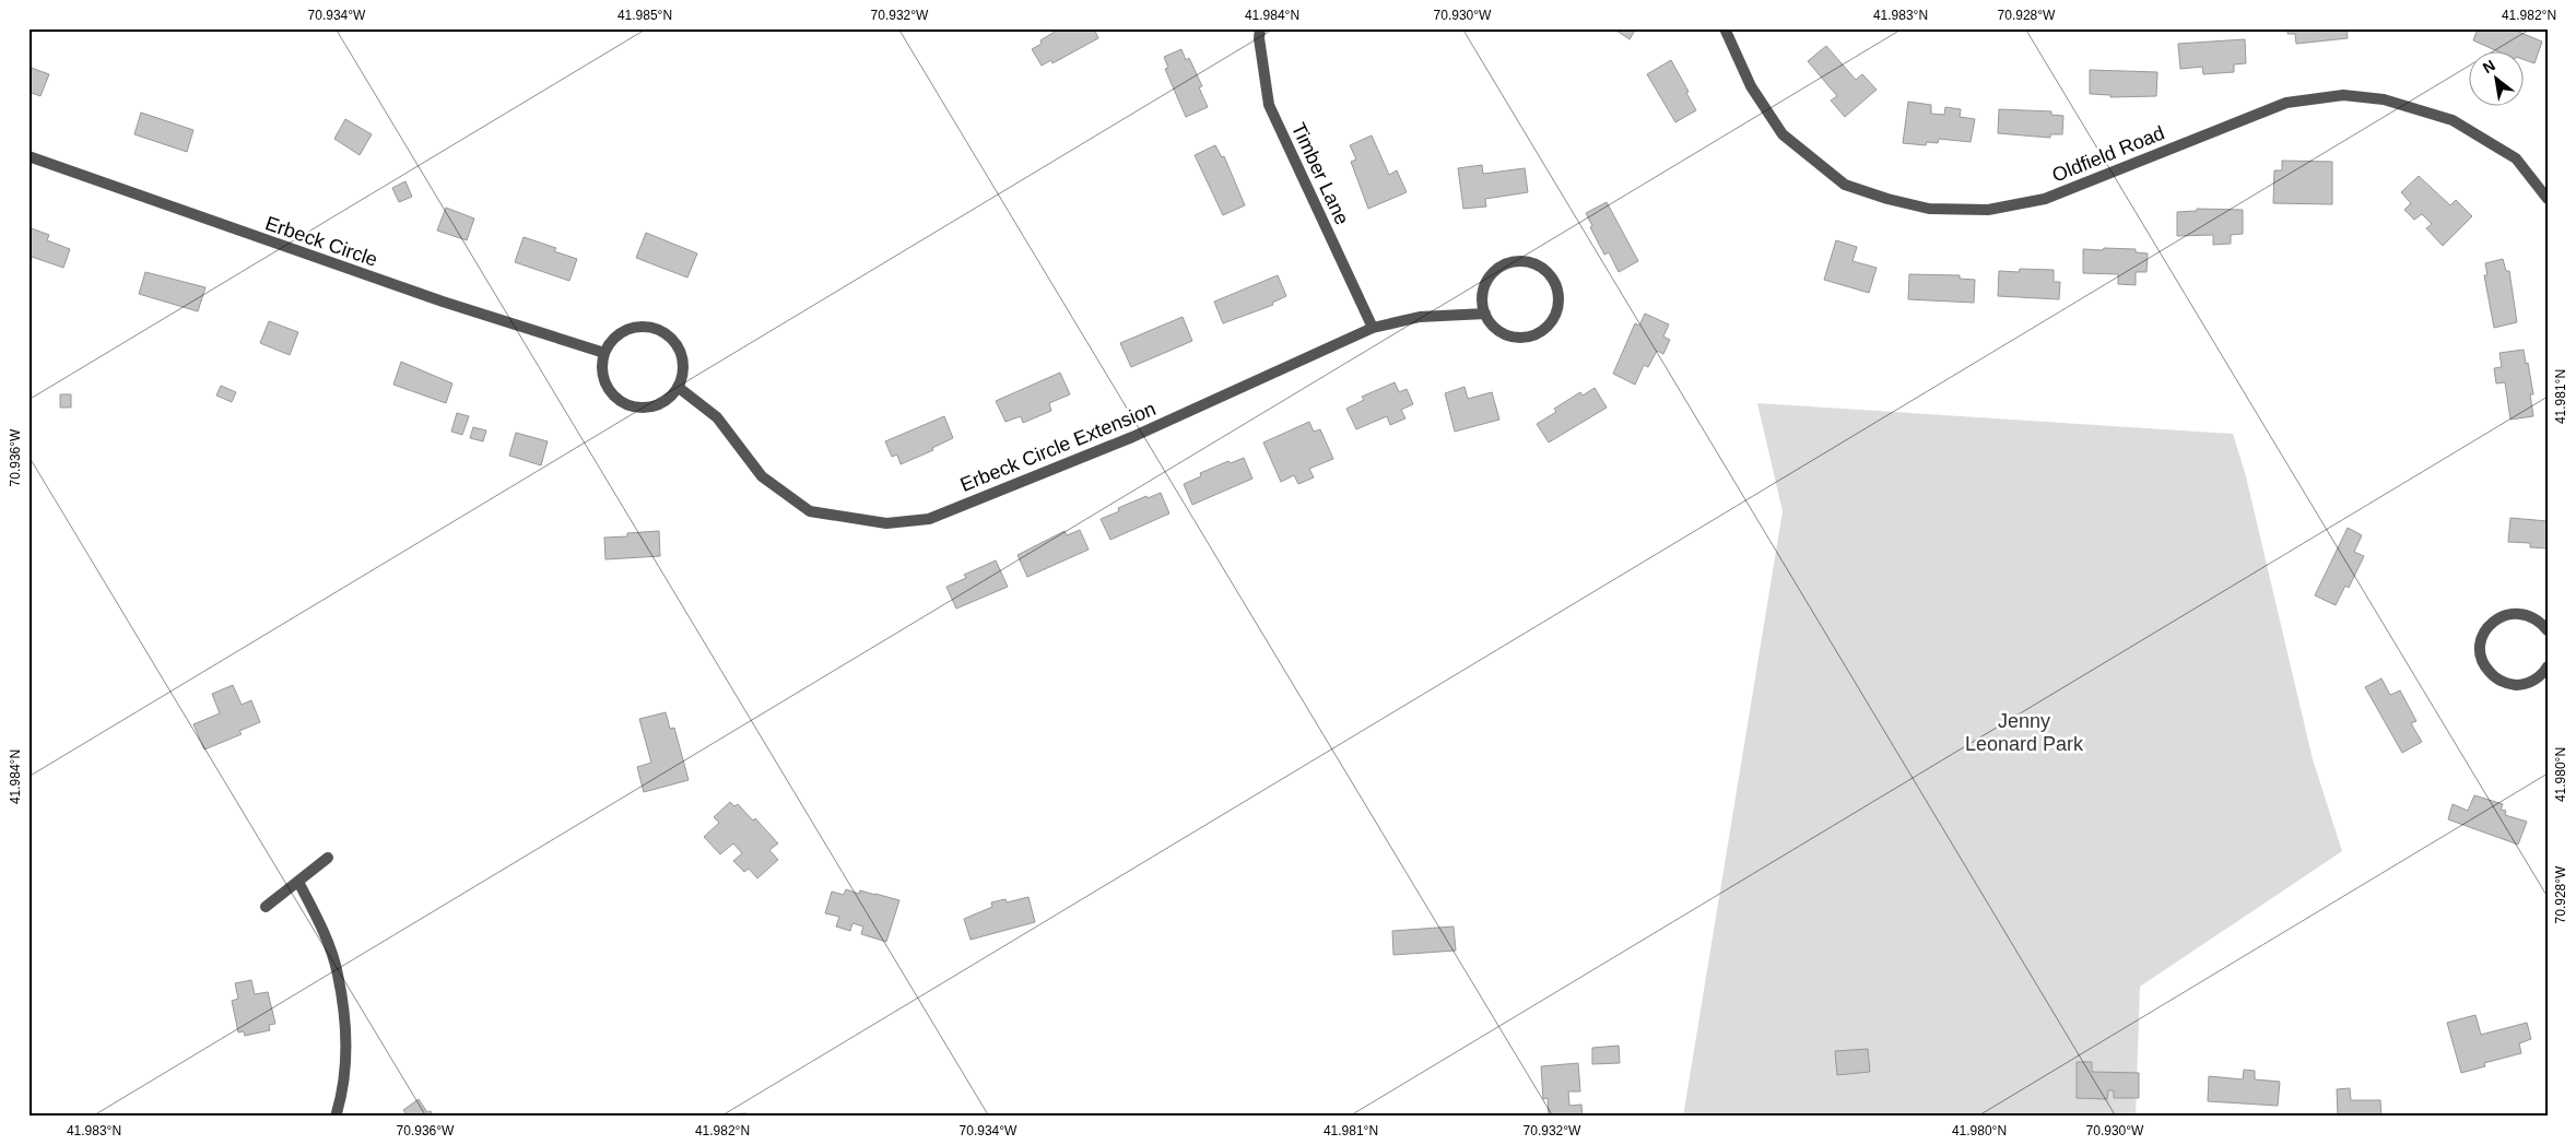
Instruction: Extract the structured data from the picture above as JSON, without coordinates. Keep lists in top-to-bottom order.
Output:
{
  "streets": {
    "street": [
      "Oldfield Road",
      "Timber Lane",
      "Erbeck Circle",
      "Erbeck Circle Extension"
    ]
  },
  "crossings": [
    ["Timber Lane", "Erbeck Circle Extension"],
    ["Erbeck Circle", "Erbeck Circle Extension"]
  ],
  "parks": ["Jenny Leonard Park"],
  "north": "top left",
  "coordinates": [
    "70.934°W",
    "41.985°N",
    "70.932°W",
    "41.984°N",
    "70.930°W",
    "41.983°N",
    "70.928°W",
    "41.982°N",
    "41.981°N",
    "70.936°W",
    "41.980°N"
  ]
}
